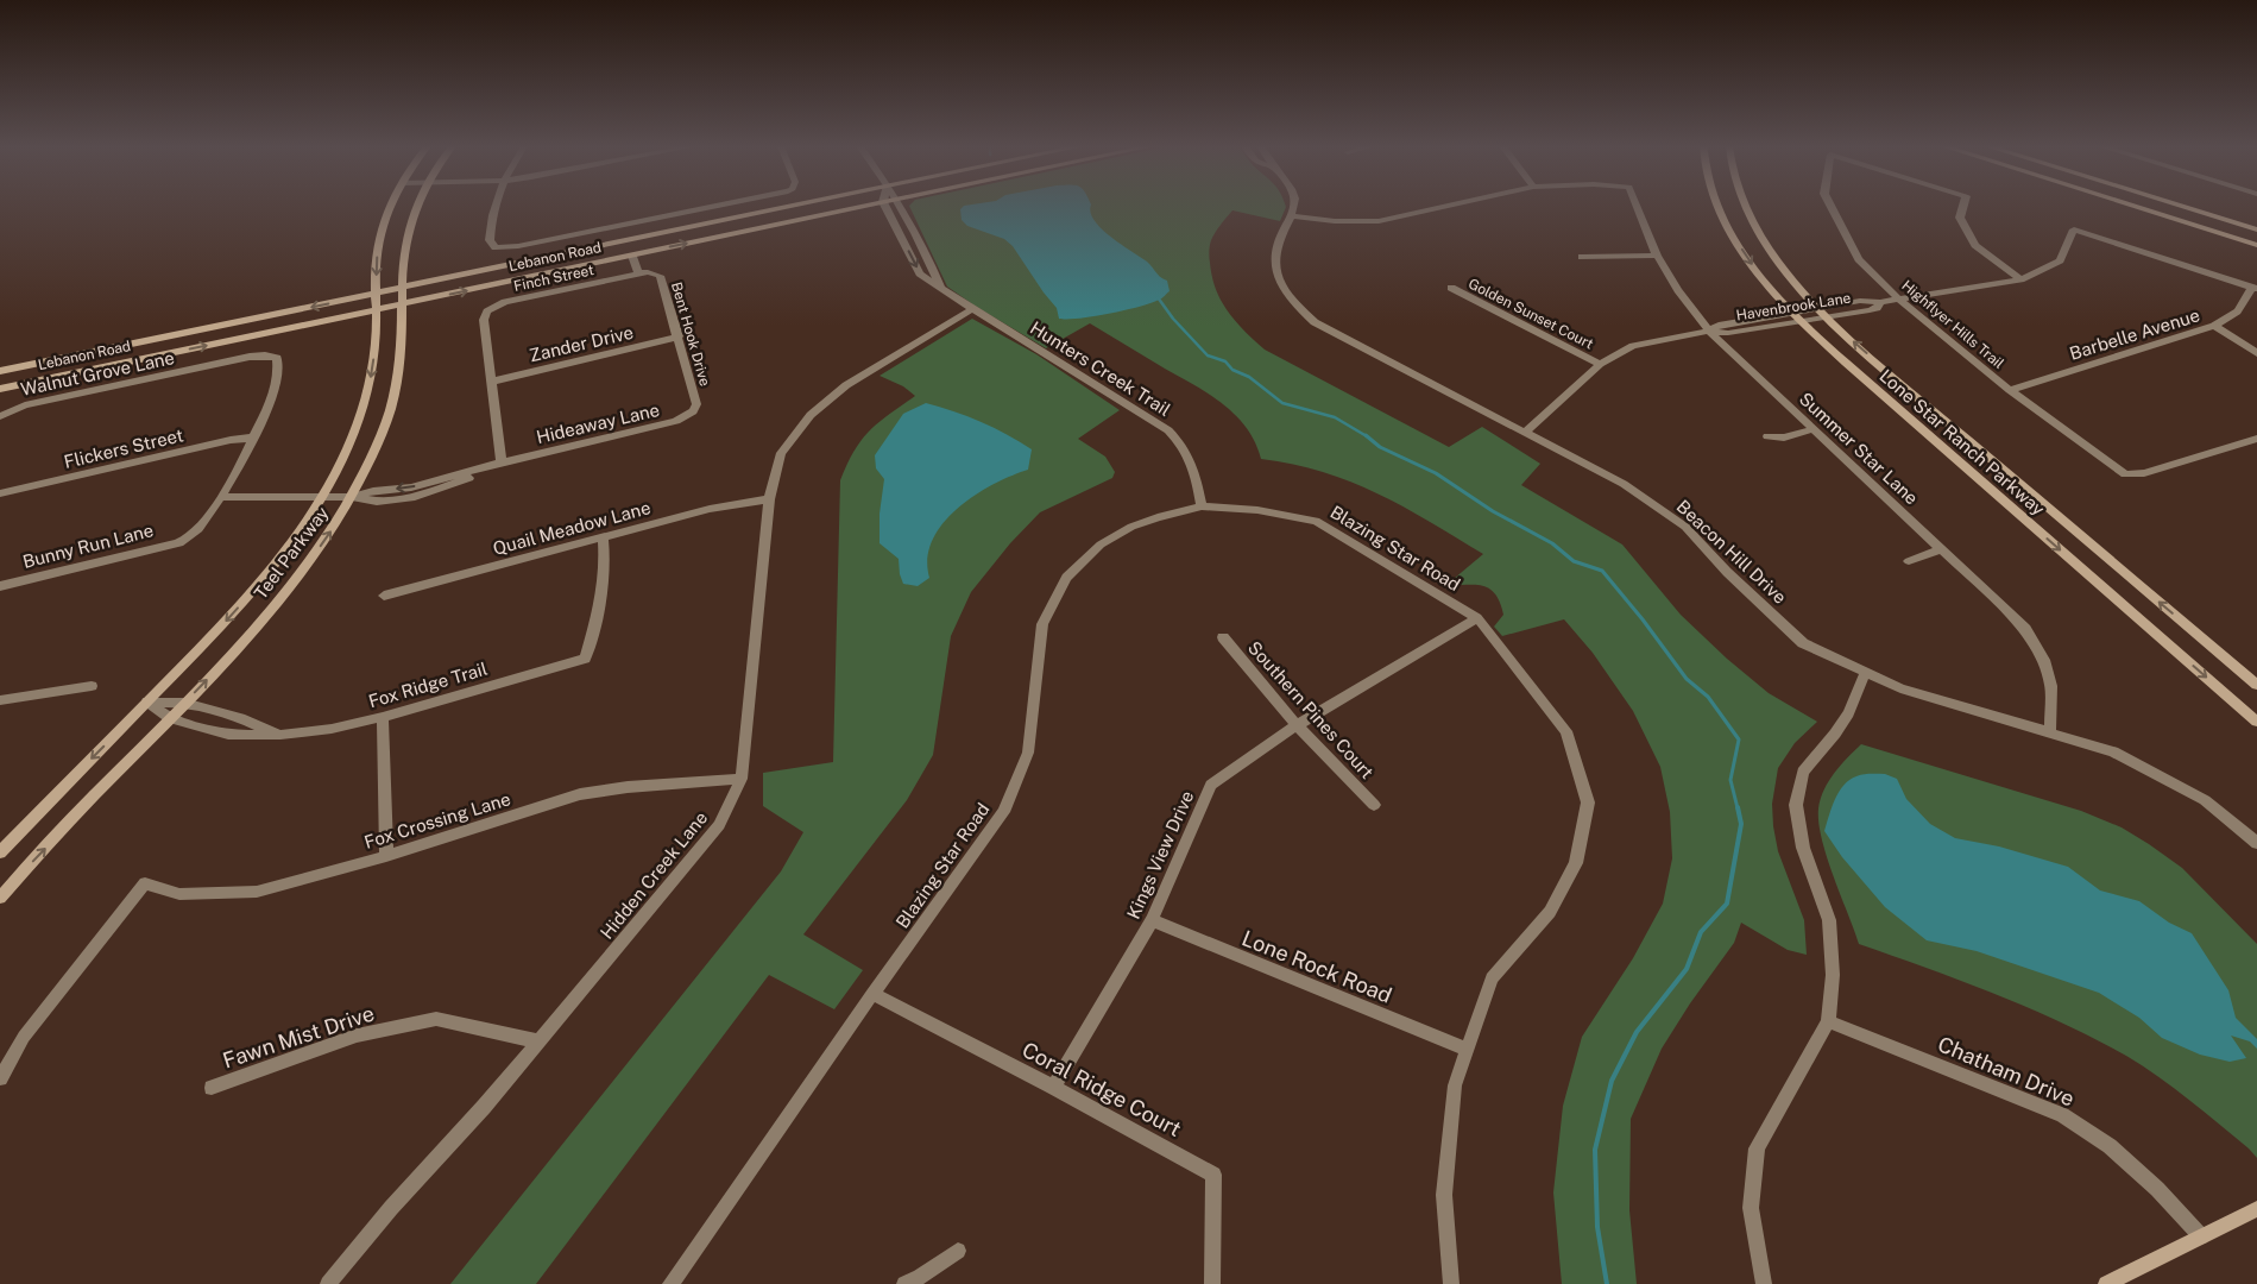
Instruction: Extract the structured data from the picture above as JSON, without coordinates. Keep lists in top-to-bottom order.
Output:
{
  "streets": {
    "main road": ["Lebanon Road", "Lone Star Ranch Parkway", "Teel Parkway"],
    "street": [
      "Finch Street",
      "Havenbrook Lane",
      "Golden Sunset Court",
      "Highflyer Hills Trail",
      "Bent Hook Drive",
      "Barbelle Avenue",
      "Zander Drive",
      "Hunters Creek Trail",
      "Walnut Grove Lane",
      "Hideaway Lane",
      "Flickers Street",
      "Summer Star Lane",
      "Quail Meadow Lane",
      "Bunny Run Lane",
      "Blazing Star Road",
      "Beacon Hill Drive",
      "Fox Ridge Trail",
      "Southern Pines Court",
      "Fox Crossing Lane",
      "Kings View Drive",
      "Hidden Creek Lane",
      "Lone Rock Road",
      "Fawn Mist Drive",
      "Chatham Drive",
      "Coral Ridge Court"
    ]
  },
  "crossings": [
    ["Lebanon Road", "Teel Parkway"],
    ["Finch Street", "Bent Hook Drive"],
    ["Finch Street", "Zander Drive"],
    ["Havenbrook Lane", "Golden Sunset Court"],
    ["Havenbrook Lane", "Highflyer Hills Trail"],
    ["Havenbrook Lane", "Barbelle Avenue"],
    ["Havenbrook Lane", "Lone Star Ranch Parkway"],
    ["Havenbrook Lane", "Summer Star Lane"],
    ["Havenbrook Lane", "Beacon Hill Drive"],
    ["Highflyer Hills Trail", "Barbelle Avenue"],
    ["Bent Hook Drive", "Zander Drive"],
    ["Bent Hook Drive", "Hideaway Lane"],
    ["Hunters Creek Trail", "Blazing Star Road"],
    ["Hunters Creek Trail", "Hidden Creek Lane"],
    ["Walnut Grove Lane", "Flickers Street"],
    ["Hideaway Lane", "Bunny Run Lane"],
    ["Hideaway Lane", "Teel Parkway"],
    ["Summer Star Lane", "Beacon Hill Drive"],
    ["Quail Meadow Lane", "Fox Ridge Trail"],
    ["Quail Meadow Lane", "Hidden Creek Lane"],
    ["Blazing Star Road", "Kings View Drive"],
    ["Blazing Star Road", "Coral Ridge Court"],
    ["Teel Parkway", "Fox Ridge Trail"],
    ["Southern Pines Court", "Kings View Drive"],
    ["Fox Crossing Lane", "Hidden Creek Lane"],
    ["Kings View Drive", "Lone Rock Road"],
    ["Kings View Drive", "Coral Ridge Court"],
    ["Hidden Creek Lane", "Fawn Mist Drive"]
  ]
}
